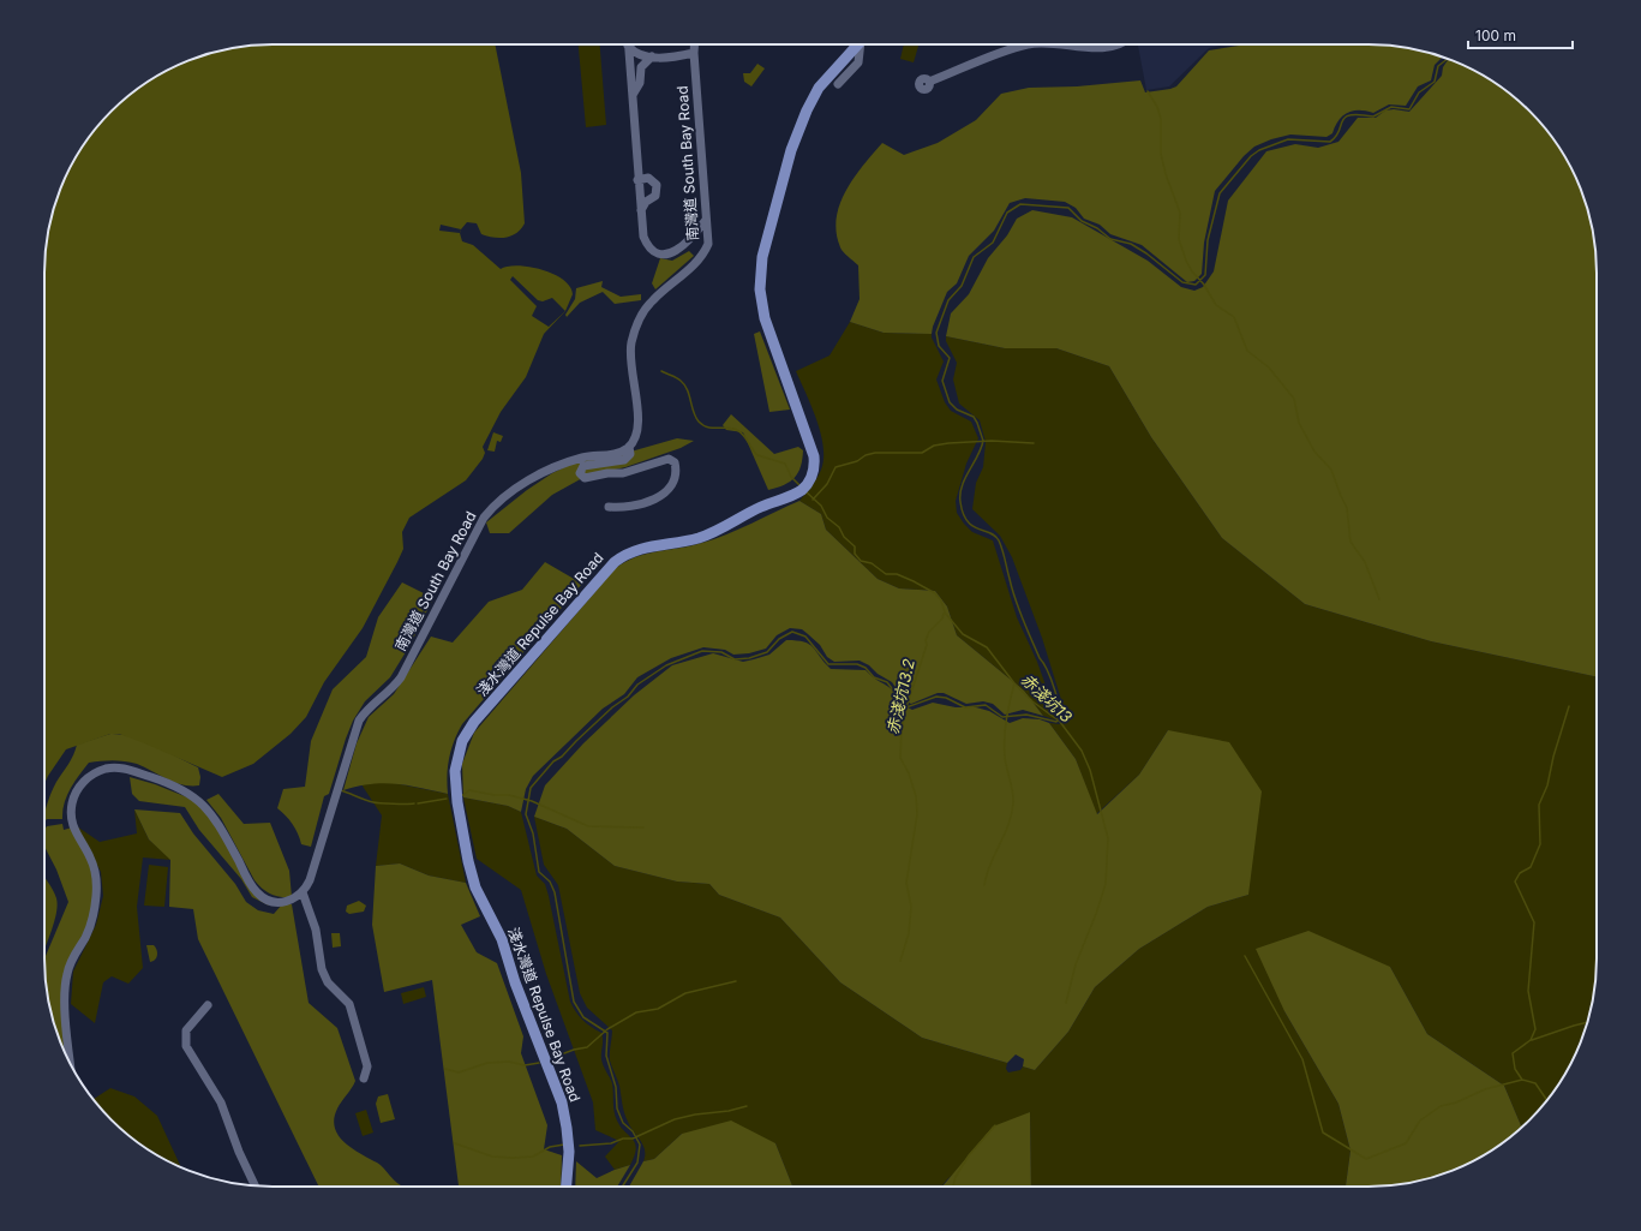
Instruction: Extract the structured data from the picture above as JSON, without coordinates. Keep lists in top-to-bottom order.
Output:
{
  "streets": {
    "main road": ["淺水灣道 Repulse Bay Road"],
    "street": ["南灣道 South Bay Road"]
  },
  "water": ["赤淺坑13.2", "赤淺坑13"],
  "scale_bar": "100 m"
}
